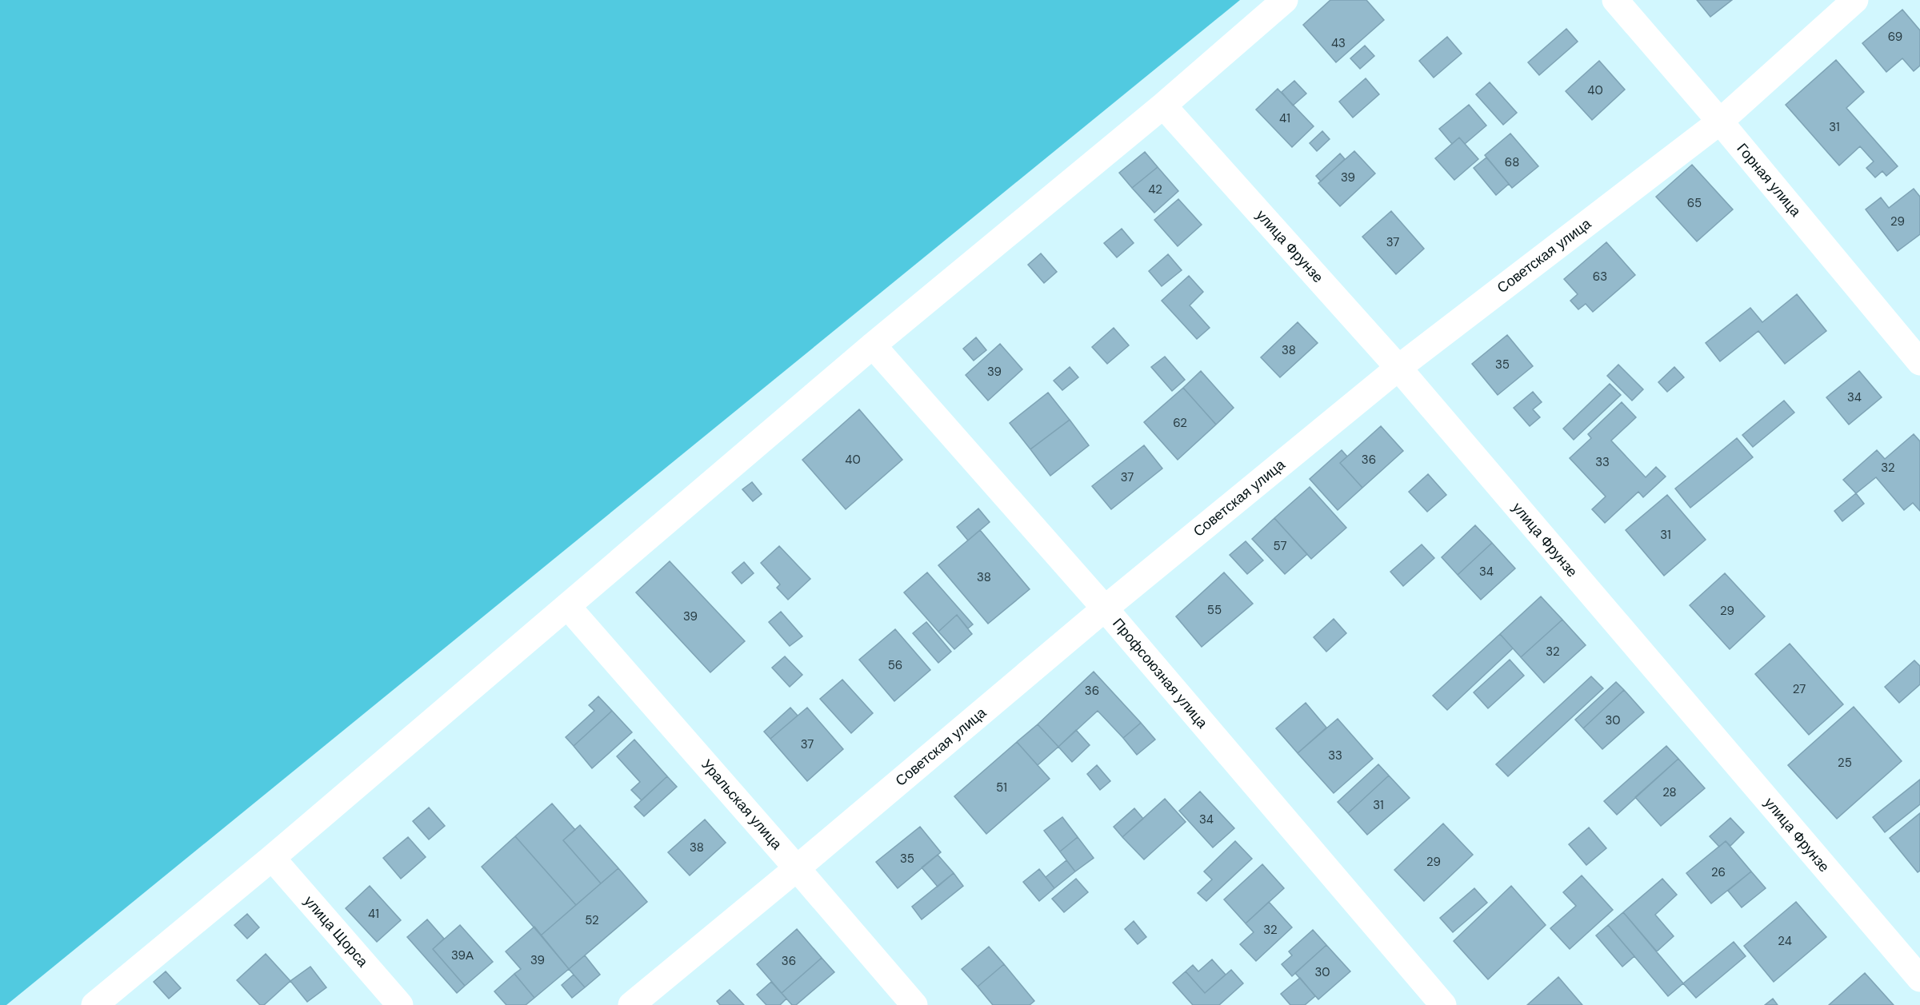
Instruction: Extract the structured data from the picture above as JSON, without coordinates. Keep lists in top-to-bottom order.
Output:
{
  "streets": {
    "street": [
      "Горная улица",
      "улица Фрунзе",
      "Советская улица",
      "Профсоюзная улица",
      "Уральская улица",
      "улица Щорса"
    ]
  },
  "crossings": [
    ["Горная улица", "Советская улица"],
    ["улица Фрунзе", "Советская улица"],
    ["Советская улица", "Профсоюзная улица"],
    ["Советская улица", "Уральская улица"]
  ],
  "house_numbers": [
    "69",
    "43",
    "40",
    "41",
    "31",
    "68",
    "39",
    "42",
    "65",
    "29",
    "37",
    "63",
    "38",
    "35",
    "39",
    "34",
    "62",
    "40",
    "36",
    "33",
    "32",
    "37",
    "31",
    "57",
    "34",
    "38",
    "55",
    "29",
    "39",
    "32",
    "56",
    "27",
    "36",
    "30",
    "37",
    "33",
    "25",
    "51",
    "28",
    "31",
    "34",
    "38",
    "35",
    "29",
    "26",
    "41",
    "52",
    "32",
    "24",
    "39А",
    "39",
    "36",
    "30"
  ]
}
